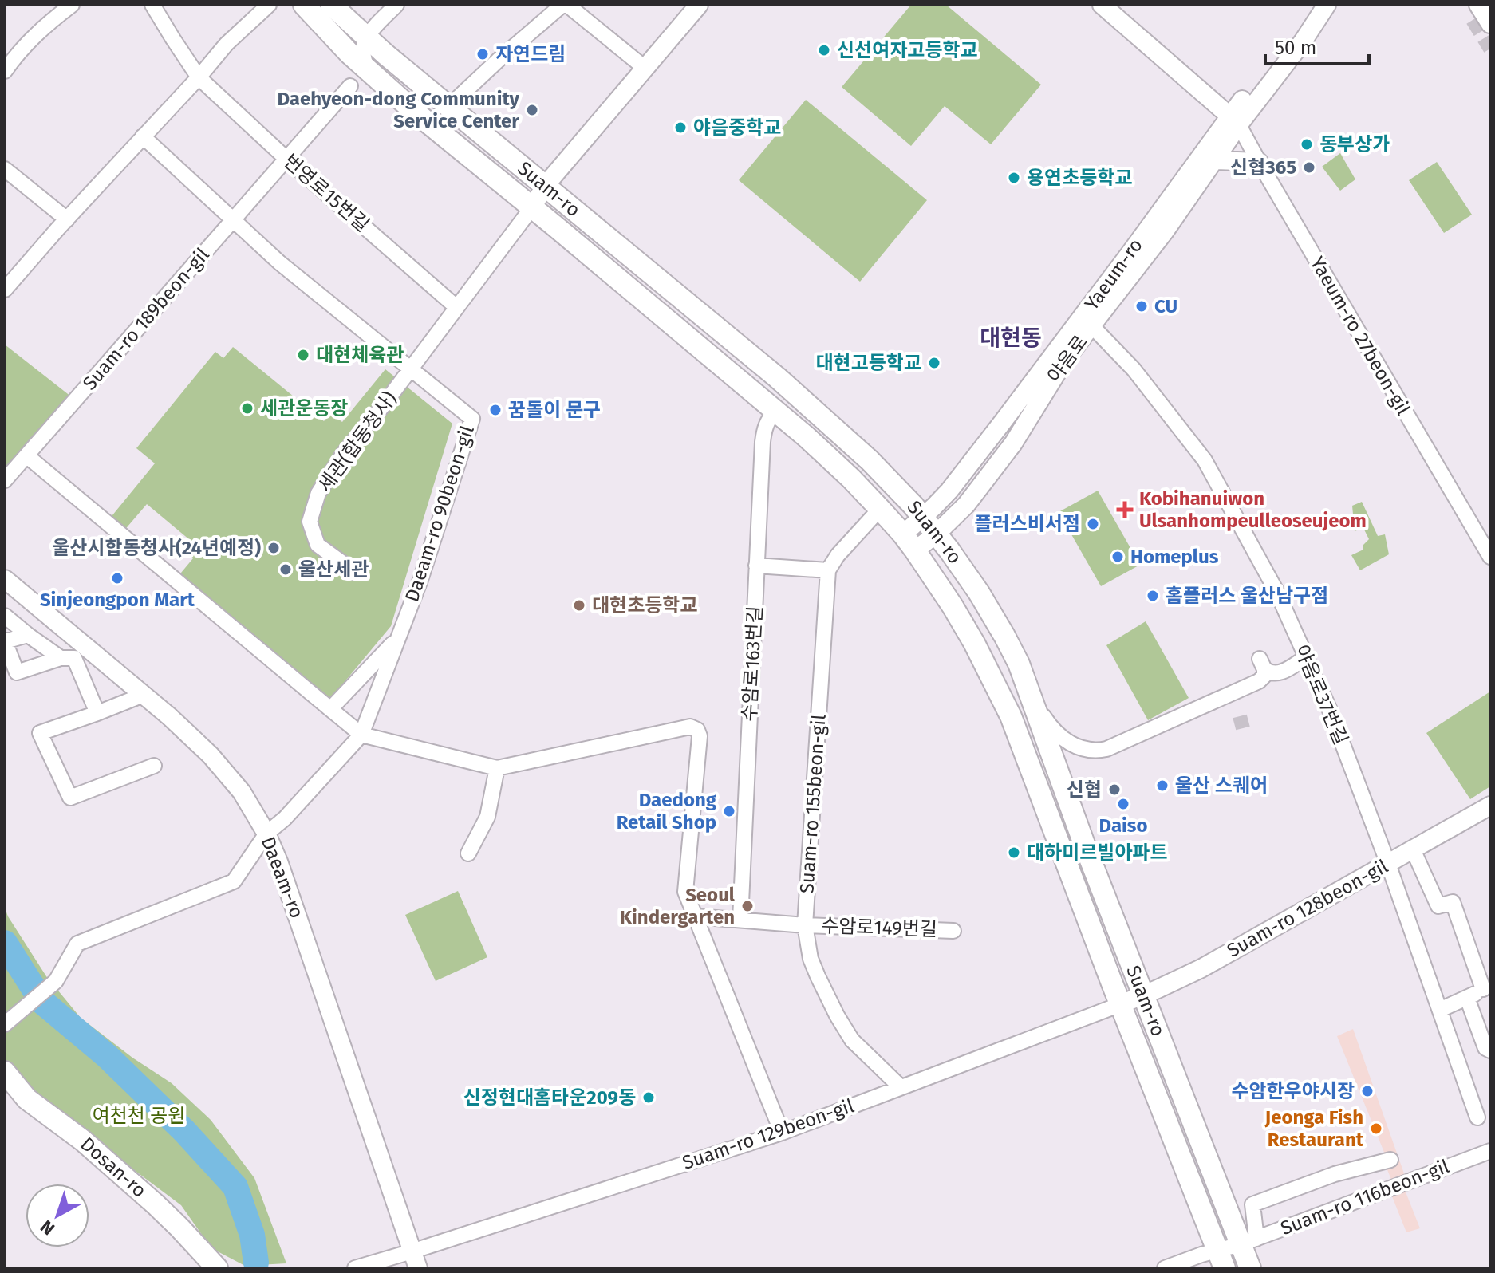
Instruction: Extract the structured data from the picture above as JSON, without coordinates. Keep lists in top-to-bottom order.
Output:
{
  "streets": {
    "main road": ["Suam-ro", "Dosan-ro"],
    "street": [
      "번영로15번길",
      "Yaeum-ro",
      "Suam-ro 189beon-gil",
      "Yaeum-ro 27beon-gil",
      "야음로",
      "세관(합동청사)",
      "Daeam-ro 90beon-gil",
      "수암로163번길",
      "야음로37번길",
      "Suam-ro 155beon-gil",
      "Daeam-ro",
      "Suam-ro 128beon-gil",
      "수암로149번길",
      "Suam-ro 129beon-gil",
      "Suam-ro 116beon-gil"
    ]
  },
  "crossings": [
    ["Suam-ro", "번영로15번길"],
    ["Suam-ro", "Yaeum-ro"],
    ["Suam-ro", "야음로"],
    ["Suam-ro", "세관(합동청사)"],
    ["Suam-ro", "Daeam-ro 90beon-gil"],
    ["Suam-ro", "수암로163번길"],
    ["Suam-ro", "Suam-ro 128beon-gil"],
    ["Suam-ro", "Suam-ro 129beon-gil"],
    ["Suam-ro", "Suam-ro 116beon-gil"],
    ["번영로15번길", "Suam-ro 189beon-gil"],
    ["Yaeum-ro", "Yaeum-ro 27beon-gil"],
    ["Yaeum-ro", "야음로"],
    ["Yaeum-ro", "야음로37번길"],
    ["Suam-ro 189beon-gil", "Daeam-ro 90beon-gil"],
    ["Yaeum-ro 27beon-gil", "야음로"],
    ["야음로", "야음로37번길"],
    ["세관(합동청사)", "Daeam-ro 90beon-gil"],
    ["Daeam-ro 90beon-gil", "Daeam-ro"],
    ["수암로163번길", "수암로149번길"],
    ["야음로37번길", "Suam-ro 128beon-gil"],
    ["Suam-ro 155beon-gil", "수암로149번길"],
    ["Suam-ro 155beon-gil", "Suam-ro 129beon-gil"],
    ["Daeam-ro", "Suam-ro 129beon-gil"],
    ["Suam-ro 128beon-gil", "Suam-ro 129beon-gil"]
  ],
  "districts": ["대현동"],
  "parks": ["여천천 공원"],
  "places": {
    "other": [
      "신선여자고등학교",
      "자연드림",
      "Daehyeon-dong Community Service Center",
      "야음중학교",
      "동부상가",
      "신협365",
      "용연초등학교",
      "CU",
      "대현체육관",
      "대현고등학교",
      "세관운동장",
      "꿈돌이 문구",
      "플러스비서점",
      "울산시합동청사(24년예정)",
      "Homeplus",
      "울산세관",
      "Sinjeongpon Mart",
      "홈플러스 울산남구점",
      "대현초등학교",
      "울산 스퀘어",
      "신협",
      "Daiso",
      "Daedong Retail Shop",
      "대하미르빌아파트",
      "Seoul Kindergarten",
      "수암한우야시장",
      "신정현대홈타운209동",
      "Jeonga Fish Restaurant"
    ],
    "health": ["Kobihanuiwon Ulsanhompeulleoseujeom"]
  },
  "scale_bar": "50 m",
  "north": "bottom left"
}
